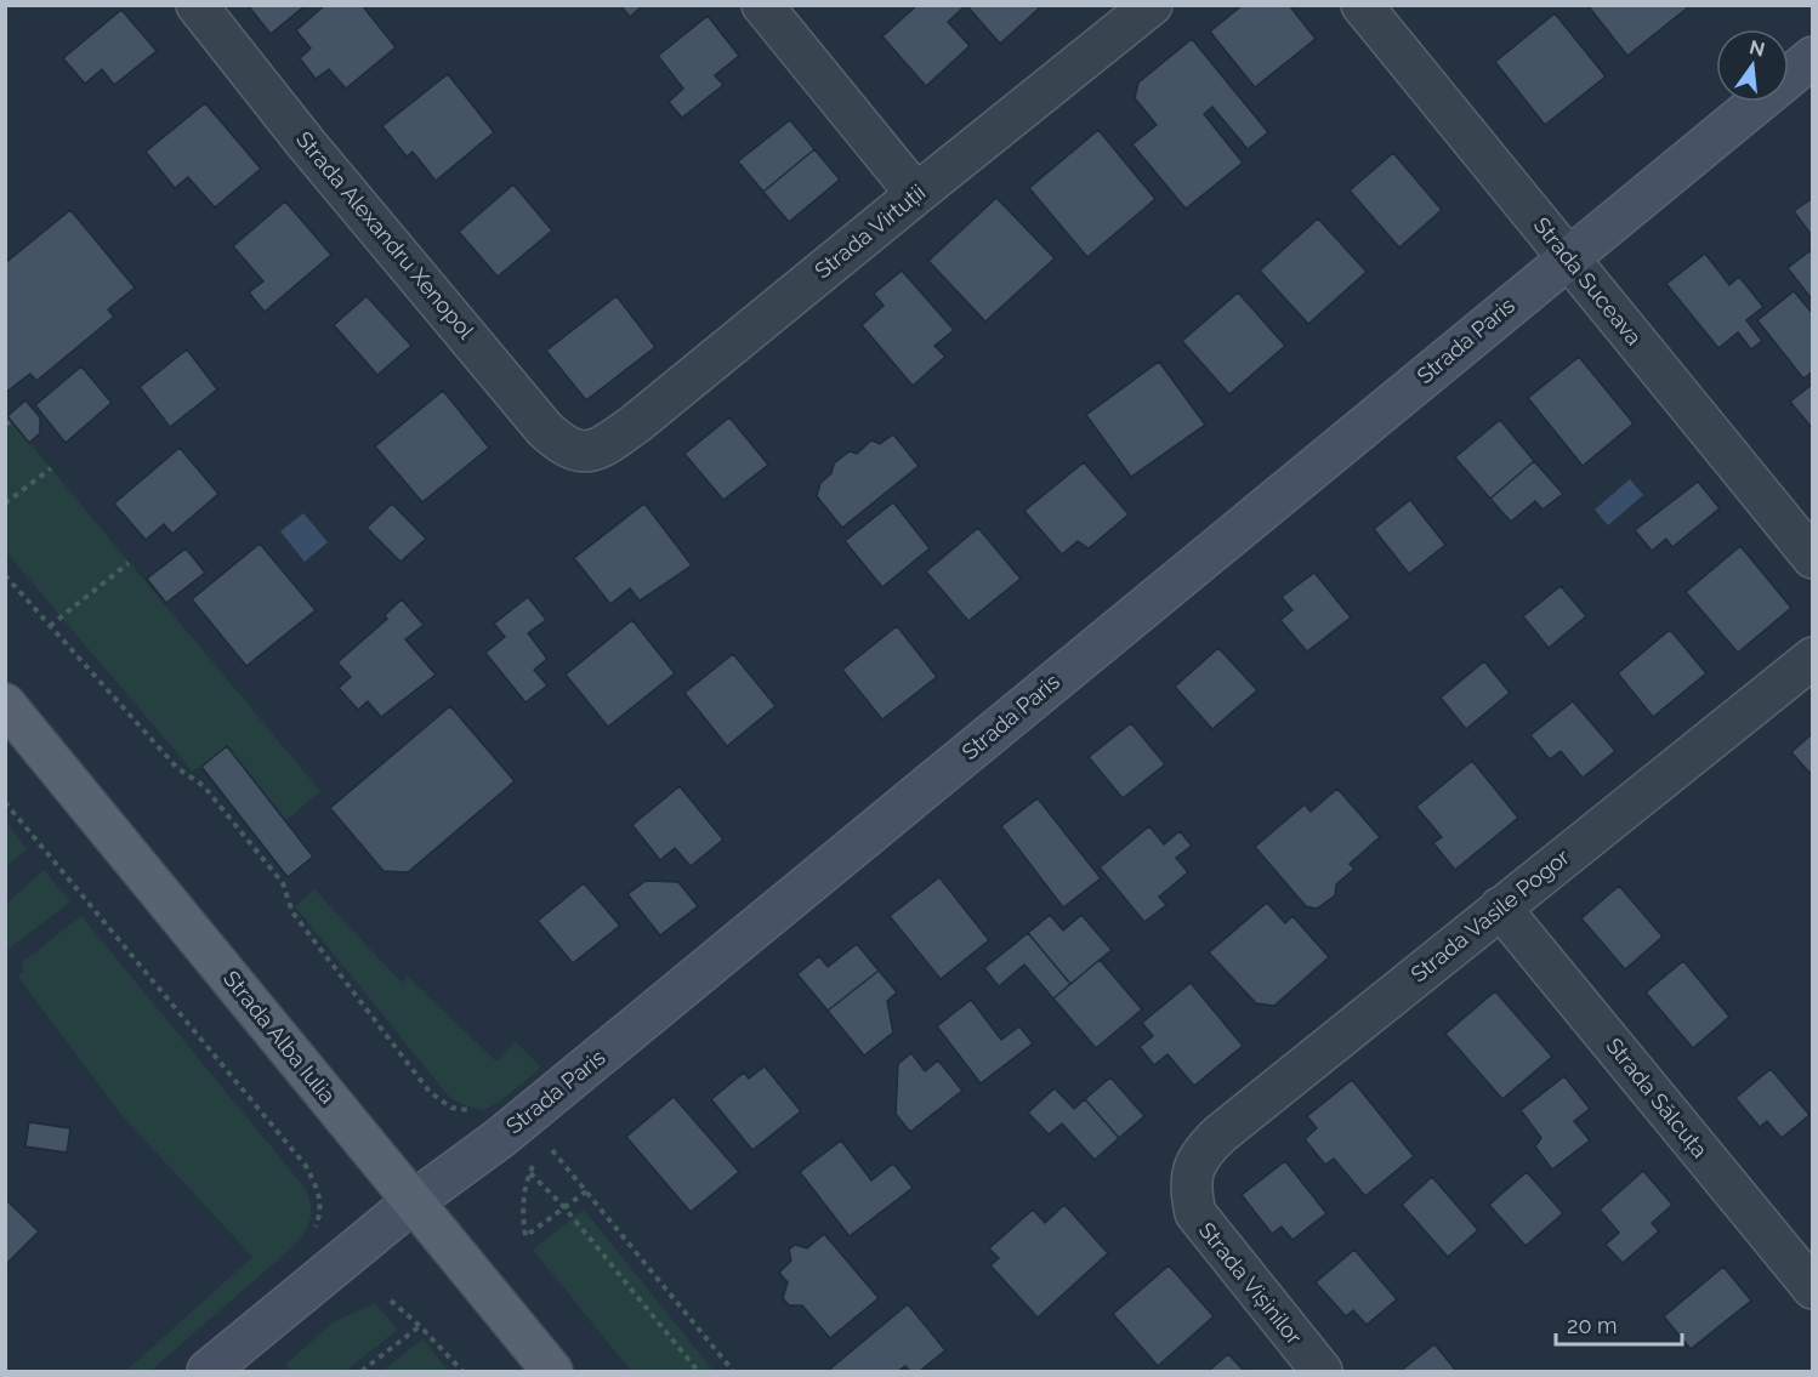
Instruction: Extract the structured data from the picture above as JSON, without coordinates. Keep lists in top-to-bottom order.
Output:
{
  "streets": {
    "main road": ["Strada Alba Iulia"],
    "street": [
      "Strada Virtuții",
      "Strada Alexandru Xenopol",
      "Strada Suceava",
      "Strada Paris",
      "Strada Vasile Pogor",
      "Strada Sălcuța",
      "Strada Vișinilor"
    ]
  },
  "crossings": [
    ["Strada Virtuții", "Strada Alexandru Xenopol"],
    ["Strada Suceava", "Strada Paris"],
    ["Strada Paris", "Strada Alba Iulia"],
    ["Strada Vasile Pogor", "Strada Sălcuța"],
    ["Strada Vasile Pogor", "Strada Vișinilor"]
  ],
  "scale_bar": "20 m",
  "north": "top"
}
